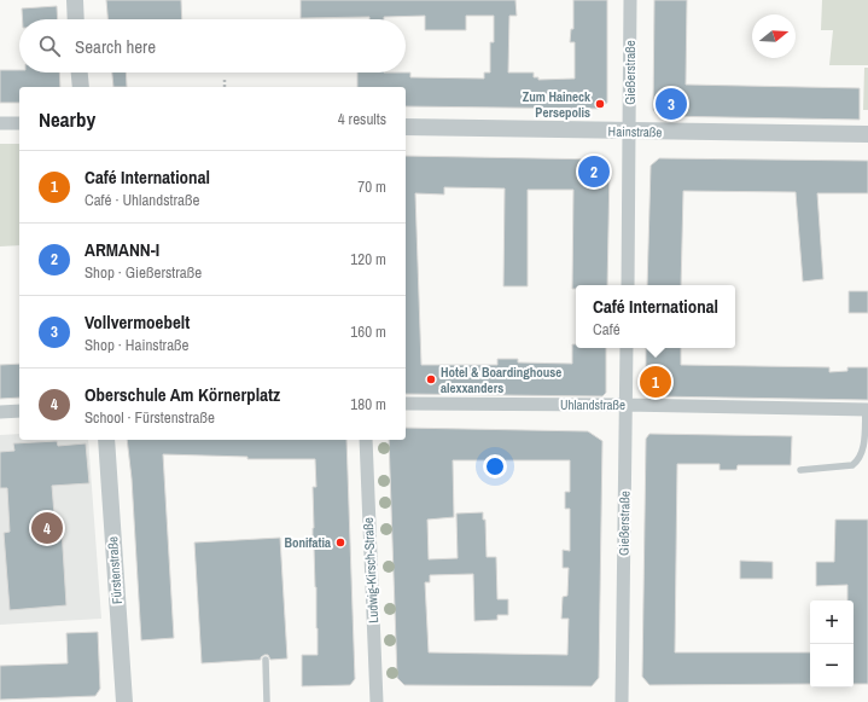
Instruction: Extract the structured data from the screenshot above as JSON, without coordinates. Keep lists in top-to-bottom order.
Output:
{
  "streets": {
    "street": [
      "Gießerstraße",
      "Hainstraße",
      "Uhlandstraße",
      "Fürstenstraße",
      "Ludwig-Kirsch-Straße"
    ]
  },
  "crossings": [
    ["Gießerstraße", "Hainstraße"],
    ["Gießerstraße", "Uhlandstraße"]
  ],
  "places": ["Zum Haineck Persepolis", "Hotel & Boardinghouse alexxanders", "Bonifatia"],
  "north": "right",
  "page": {
    "search": "Search here",
    "pins": [
      "3",
      "2",
      "1",
      "4"
    ],
    "heading": ["Nearby", "4 results"],
    "list": [
      {
        "mark": "1",
        "name": "Café International",
        "note": "Café · Uhlandstraße",
        "value": "70 m"
      },
      {
        "mark": "2",
        "name": "ARMANN-I",
        "note": "Shop · Gießerstraße",
        "value": "120 m"
      },
      {
        "mark": "3",
        "name": "Vollvermoebelt",
        "note": "Shop · Hainstraße",
        "value": "160 m"
      },
      {
        "mark": "4",
        "name": "Oberschule Am Körnerplatz",
        "note": "School · Fürstenstraße",
        "value": "180 m"
      }
    ],
    "popup": ["Café International", "Café"],
    "map_buttons": ["+", "−"]
  }
}
